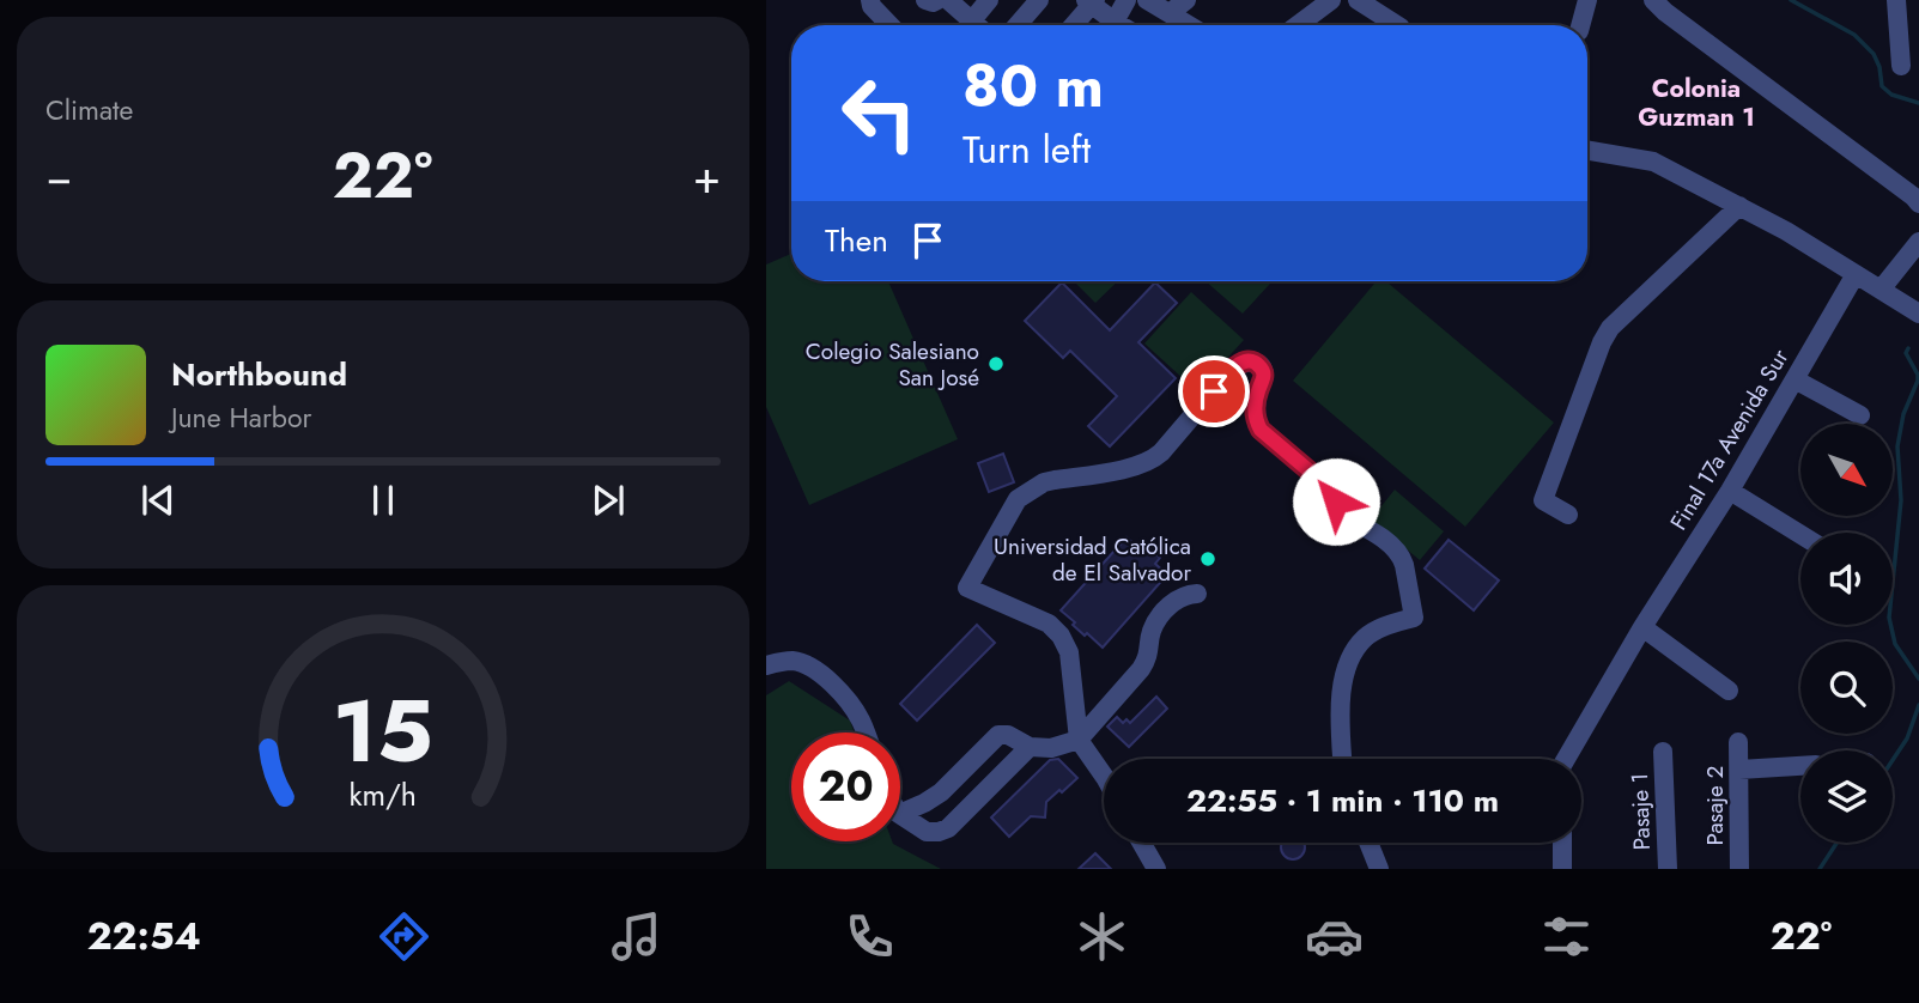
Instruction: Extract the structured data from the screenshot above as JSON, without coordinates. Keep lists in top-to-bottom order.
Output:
{
  "streets": {
    "street": ["Final 17a Avenida Sur", "Pasaje 2", "Pasaje 1"]
  },
  "districts": ["Colonia Guzman 1"],
  "places": ["Colegio Salesiano San José", "Universidad Católica de El Salvador"],
  "north": "bottom right",
  "page": {
    "tile": "Climate",
    "turn": ["80 m", "Turn left"],
    "heat": ["−", "22°", "+"],
    "then": "Then",
    "song": ["Northbound", "June Harbor"],
    "limit": "20",
    "trip": "22:55 · 1 min · 110 m",
    "tabs": ["22:54", "22°"],
    "gauge": ["15", "km/h"]
  }
}
